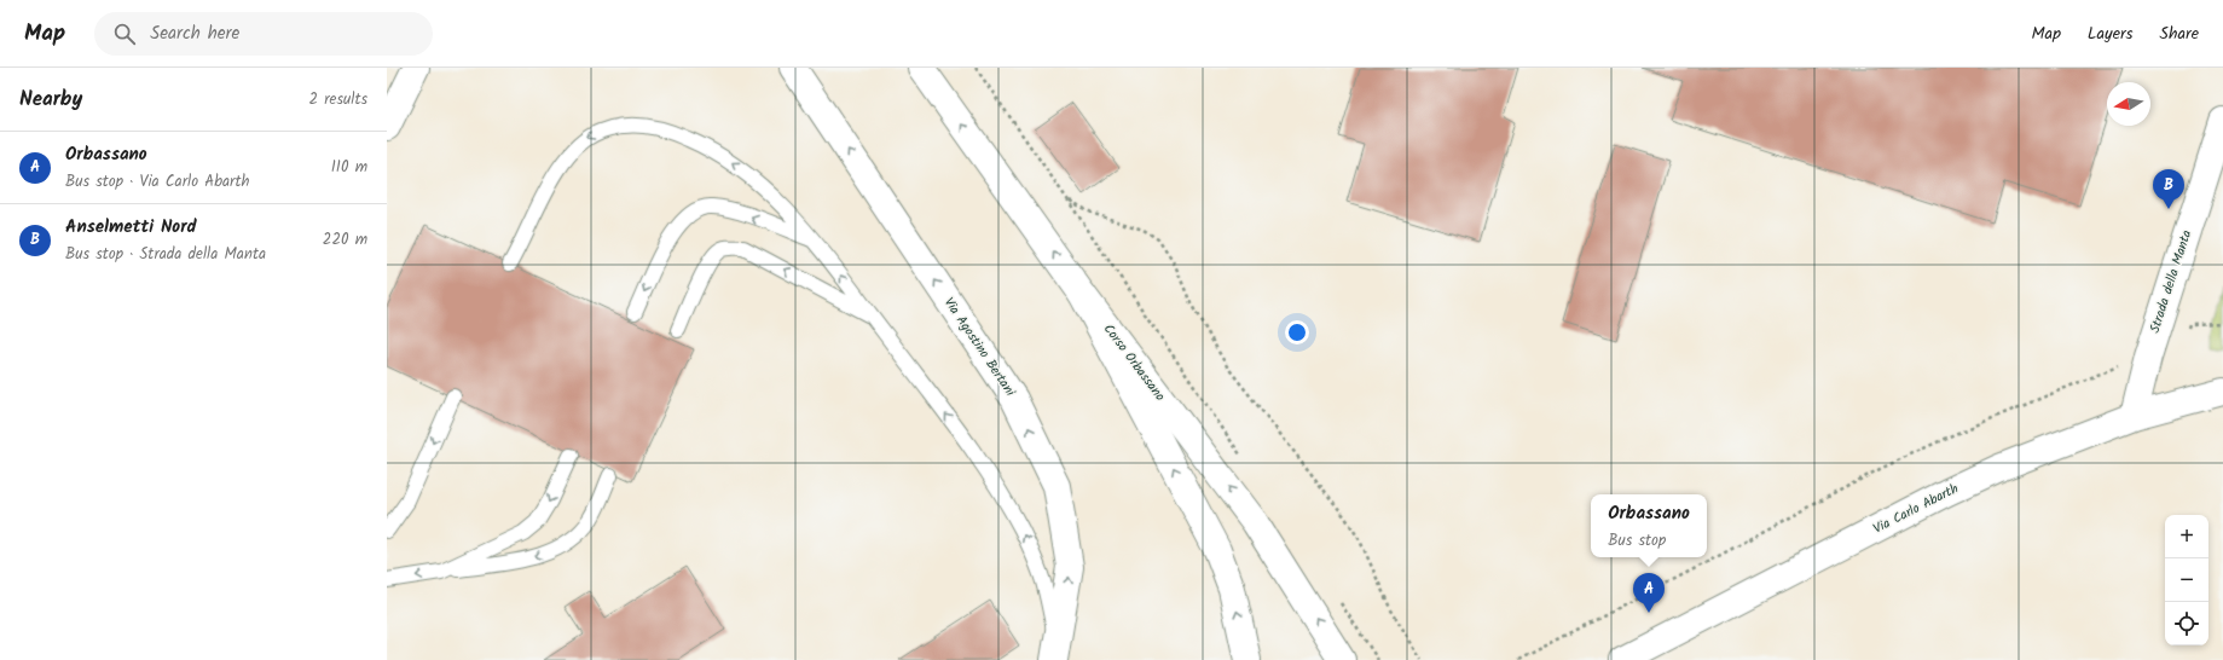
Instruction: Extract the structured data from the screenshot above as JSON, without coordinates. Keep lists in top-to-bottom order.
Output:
{
  "streets": {
    "main road": [
      "Strada della Manta",
      "Via Agostino Bertani",
      "Corso Orbassano",
      "Via Carlo Abarth"
    ]
  },
  "crossings": [
    ["Strada della Manta", "Via Carlo Abarth"]
  ],
  "north": "left",
  "page": {
    "header": "Map",
    "search": "Search here",
    "nav": ["Map", "Layers", "Share"],
    "heading": ["Nearby", "2 results"],
    "list": [
      {
        "mark": "A",
        "name": "Orbassano",
        "note": "Bus stop · Via Carlo Abarth",
        "value": "110 m"
      },
      {
        "mark": "B",
        "name": "Anselmetti Nord",
        "note": "Bus stop · Strada della Manta",
        "value": "220 m"
      }
    ],
    "pins": ["B", "A"],
    "popup": ["Orbassano", "Bus stop"],
    "map_buttons": ["+", "−"]
  }
}
